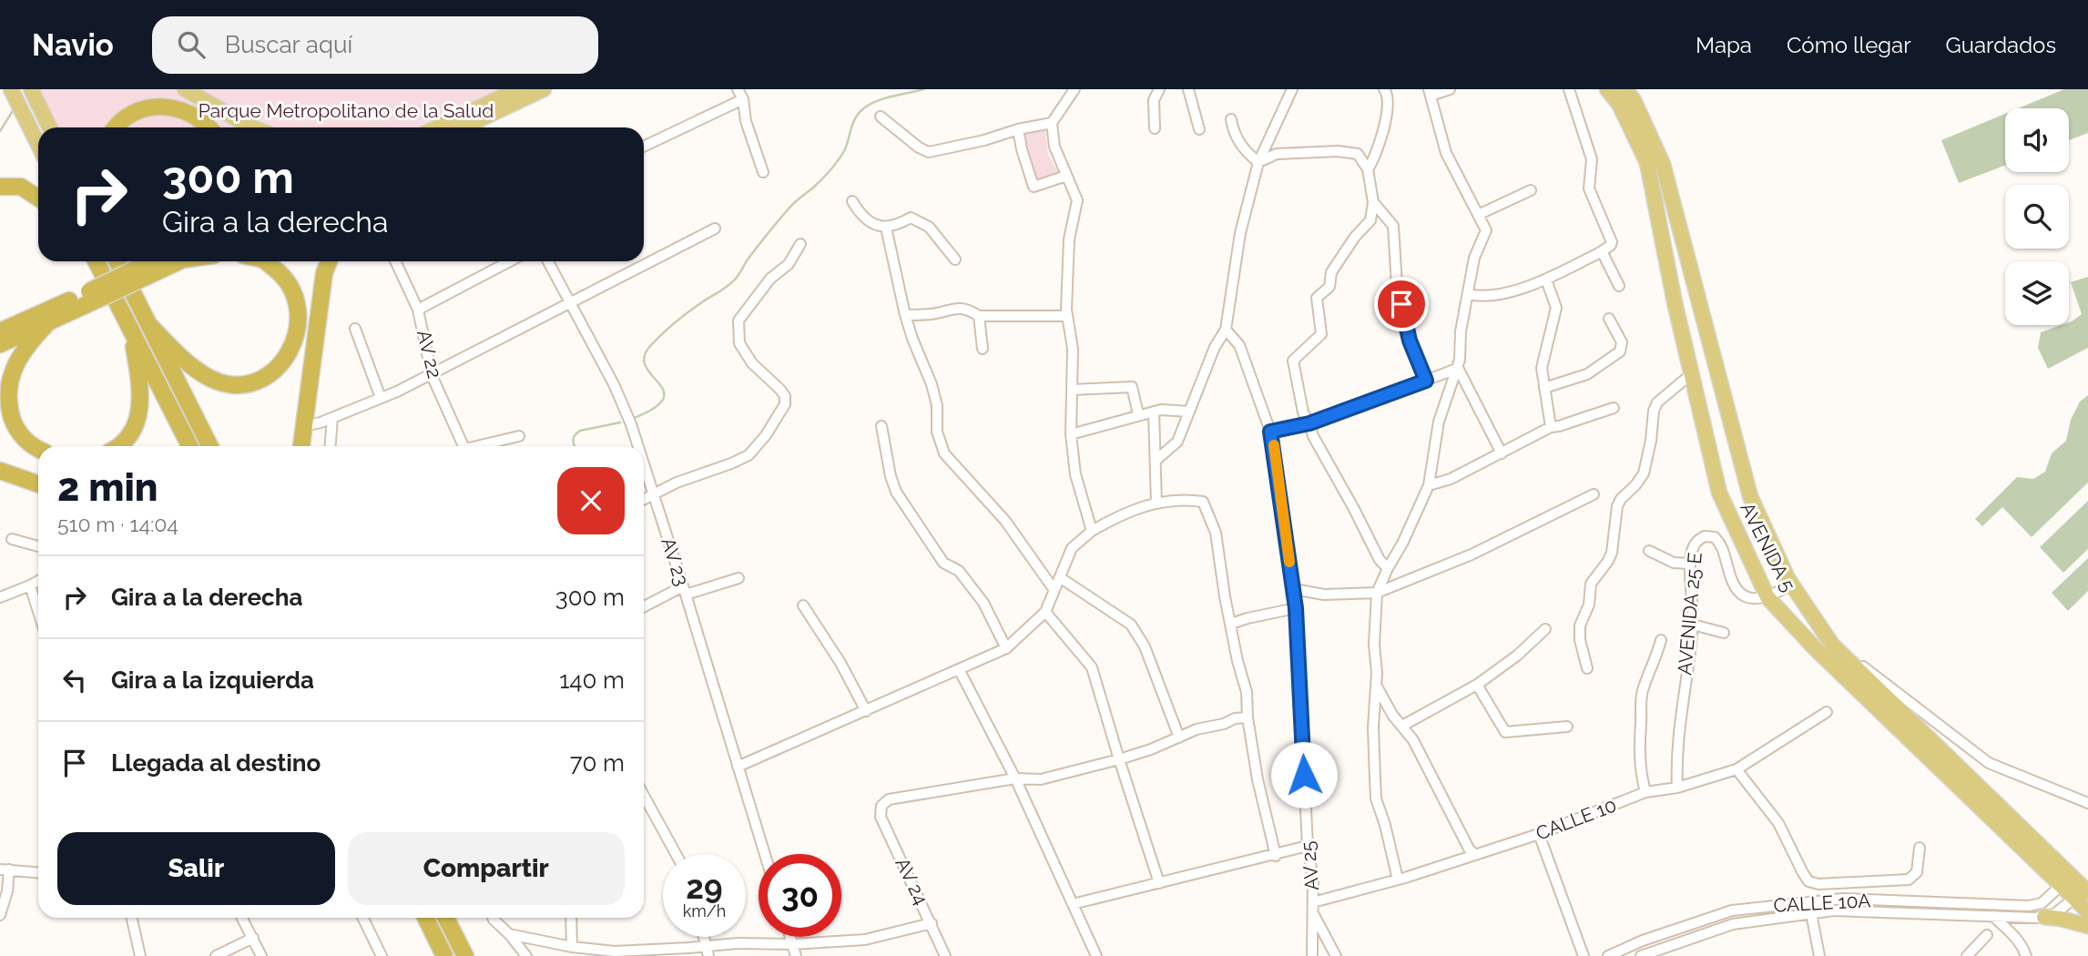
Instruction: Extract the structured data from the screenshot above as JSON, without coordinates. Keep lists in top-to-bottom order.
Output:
{
  "streets": {
    "main road": ["AVENIDA 5"],
    "street": [
      "AV 22",
      "AV 23",
      "AVENIDA 25 E",
      "CALLE 10",
      "AV 25",
      "AV 24",
      "CALLE 10A"
    ]
  },
  "crossings": [
    ["AVENIDA 5", "AVENIDA 25 E"],
    ["AVENIDA 5", "CALLE 10A"],
    ["AVENIDA 25 E", "CALLE 10"],
    ["CALLE 10", "AV 25"]
  ],
  "parks": ["Parque Metropolitano de la Salud"],
  "page": {
    "header": "Navio",
    "search": "Buscar aquí",
    "nav": ["Mapa", "Cómo llegar", "Guardados"],
    "turn": ["300 m", "Gira a la derecha"],
    "heading": ["2 min", "510 m · 14:04"],
    "list": [
      {
        "name": "Gira a la derecha",
        "value": "300 m"
      },
      {
        "name": "Gira a la izquierda",
        "value": "140 m"
      },
      {
        "name": "Llegada al destino",
        "value": "70 m"
      }
    ],
    "buttons": ["Salir", "Compartir"],
    "speed": "29 km/h",
    "limit": "30"
  }
}
